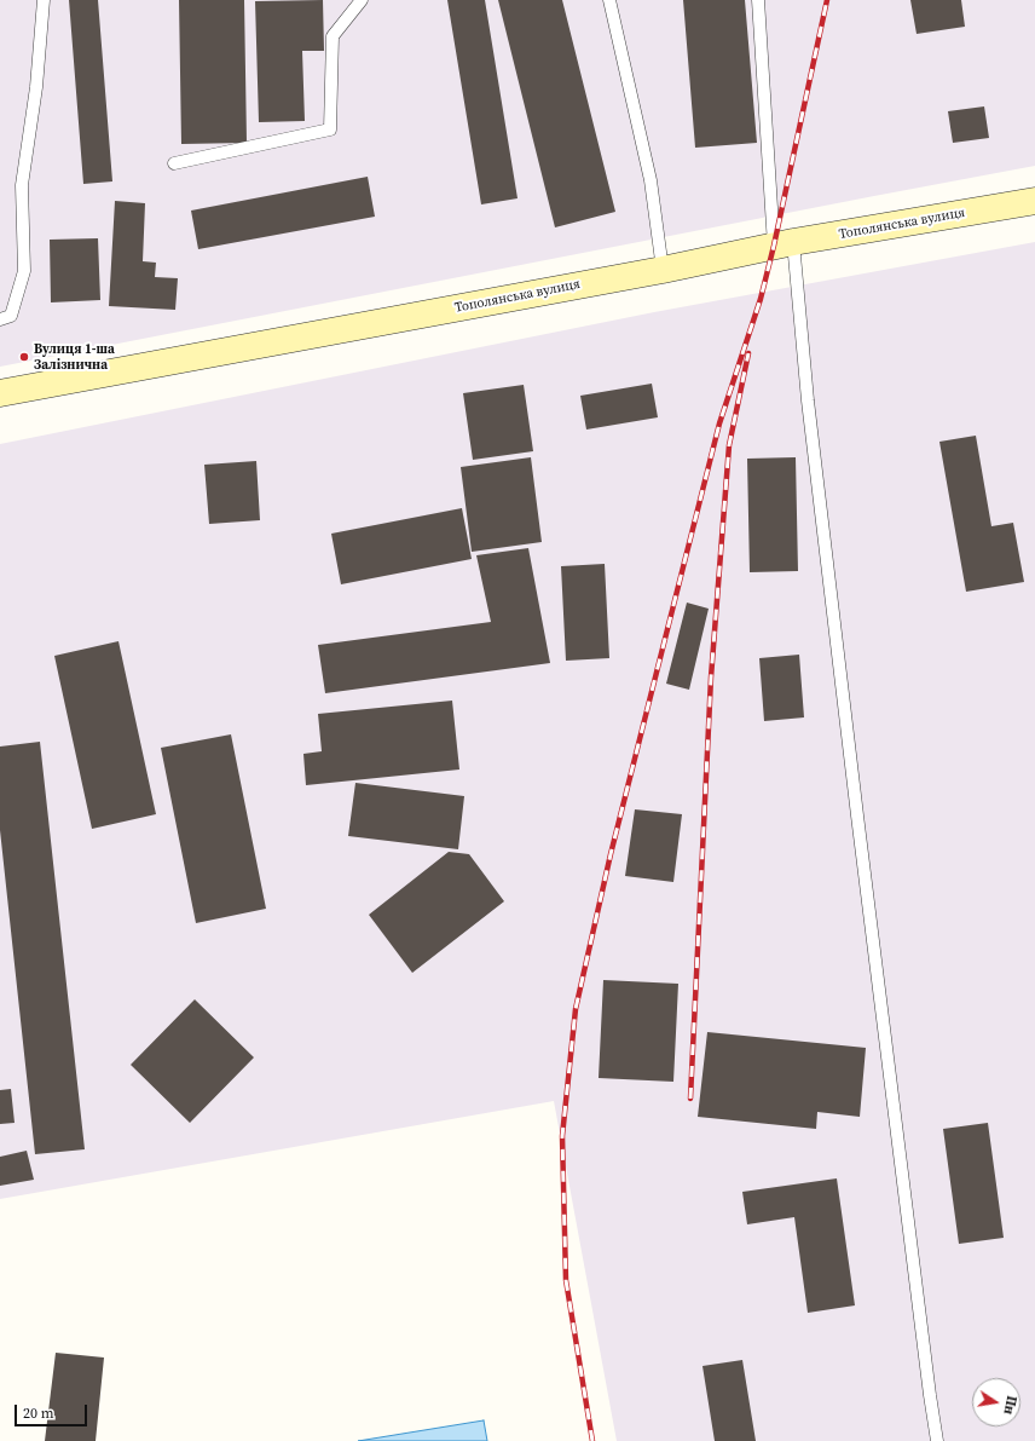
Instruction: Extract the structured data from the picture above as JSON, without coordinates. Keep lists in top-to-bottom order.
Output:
{
  "streets": {
    "street": ["Тополянська вулиця"]
  },
  "places": ["Вулиця 1-ша Залізнична"],
  "scale_bar": "20 m",
  "north": "right"
}
